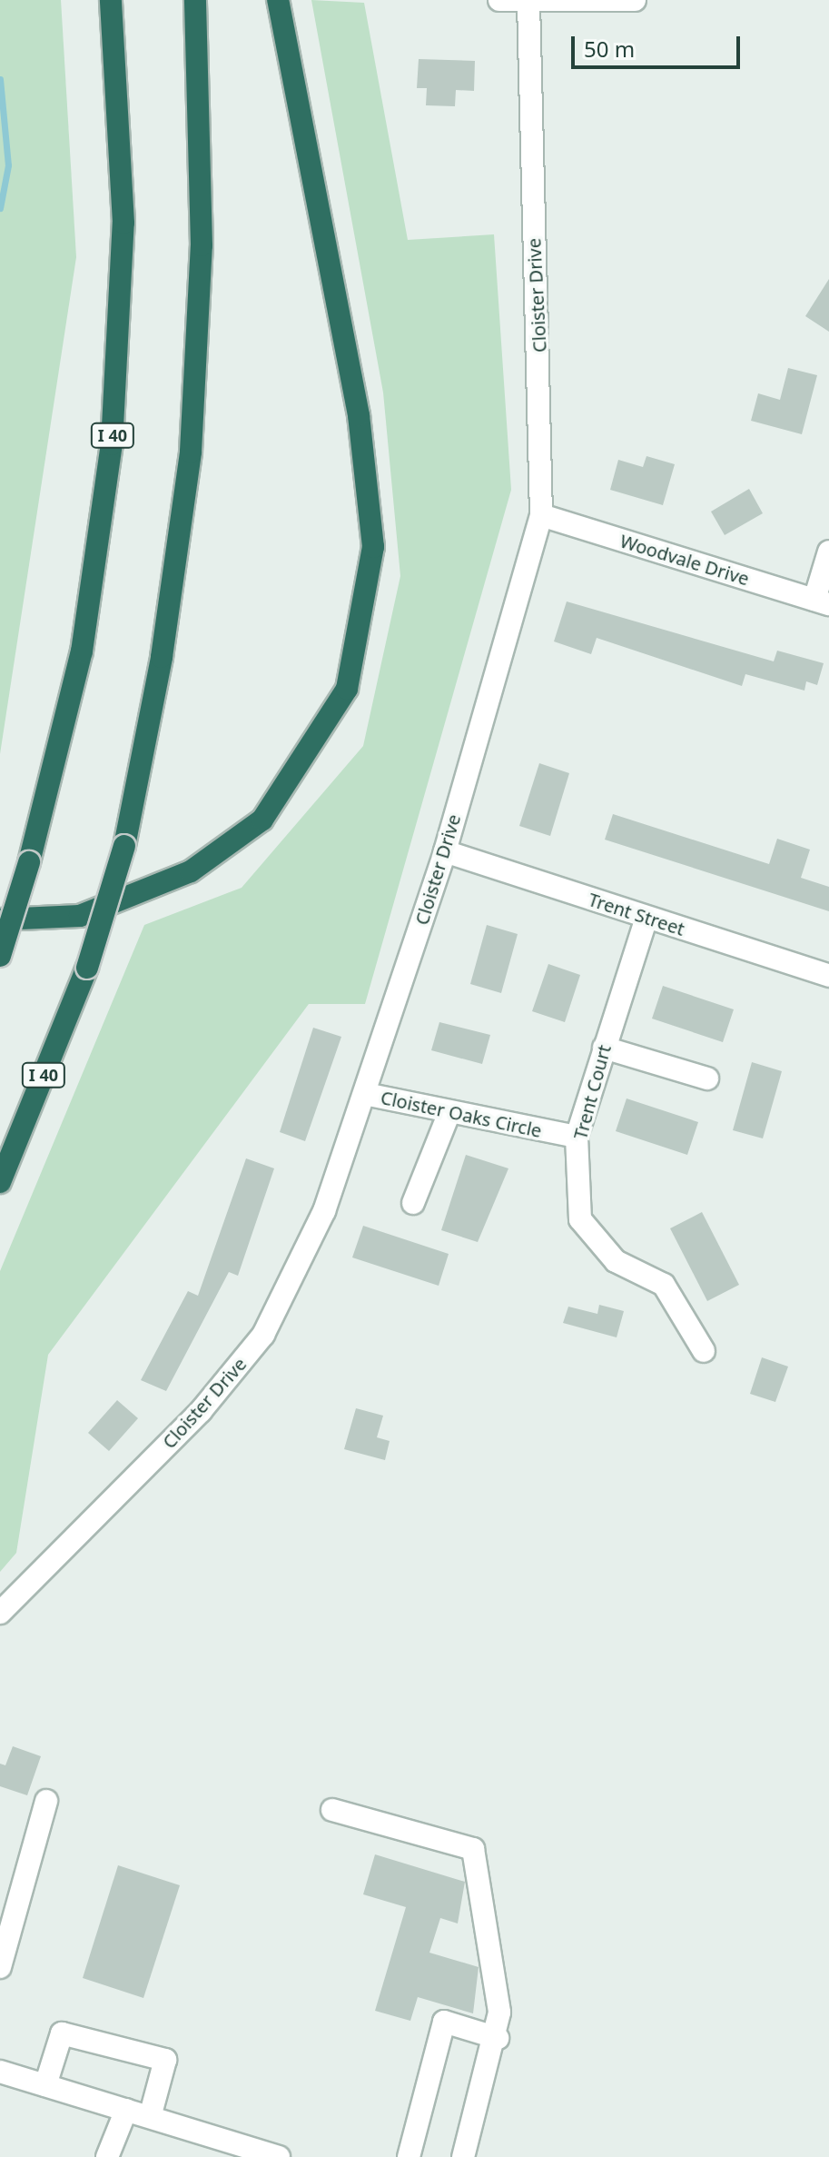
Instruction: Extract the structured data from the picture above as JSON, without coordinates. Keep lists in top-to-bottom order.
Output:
{
  "streets": {
    "highway": ["I 40"],
    "street": [
      "Cloister Drive",
      "Woodvale Drive",
      "Trent Street",
      "Trent Court",
      "Cloister Oaks Circle"
    ]
  },
  "crossings": [
    ["Cloister Drive", "Woodvale Drive"],
    ["Cloister Drive", "Trent Street"],
    ["Cloister Drive", "Cloister Oaks Circle"],
    ["Trent Street", "Trent Court"],
    ["Trent Court", "Cloister Oaks Circle"]
  ],
  "scale_bar": "50 m"
}
